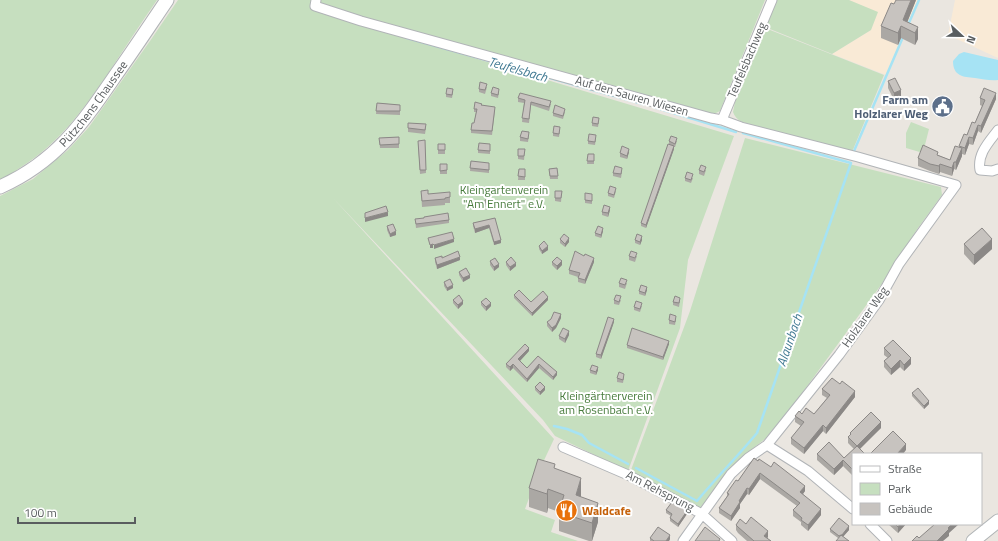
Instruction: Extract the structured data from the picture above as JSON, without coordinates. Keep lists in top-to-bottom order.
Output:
{
  "streets": {
    "street": [
      "Teufelsbachweg",
      "Auf den Sauren Wiesen",
      "Pützchens Chaussee",
      "Holzlarer Weg",
      "Am Rehsprung"
    ]
  },
  "crossings": [
    ["Teufelsbachweg", "Auf den Sauren Wiesen"],
    ["Auf den Sauren Wiesen", "Holzlarer Weg"],
    ["Holzlarer Weg", "Am Rehsprung"]
  ],
  "water": ["Teufelsbach", "Alaunbach"],
  "parks": ["Kleingartenverein \"Am Ennert\" e.V.", "Kleingärtnerverein am Rosenbach e.V."],
  "places": {
    "public building": ["Farm am Holzlarer Weg"],
    "restaurant": ["Waldcafe"]
  },
  "legend": ["Straße", "Park", "Gebäude"],
  "scale_bar": "100 m",
  "north": "right"
}
